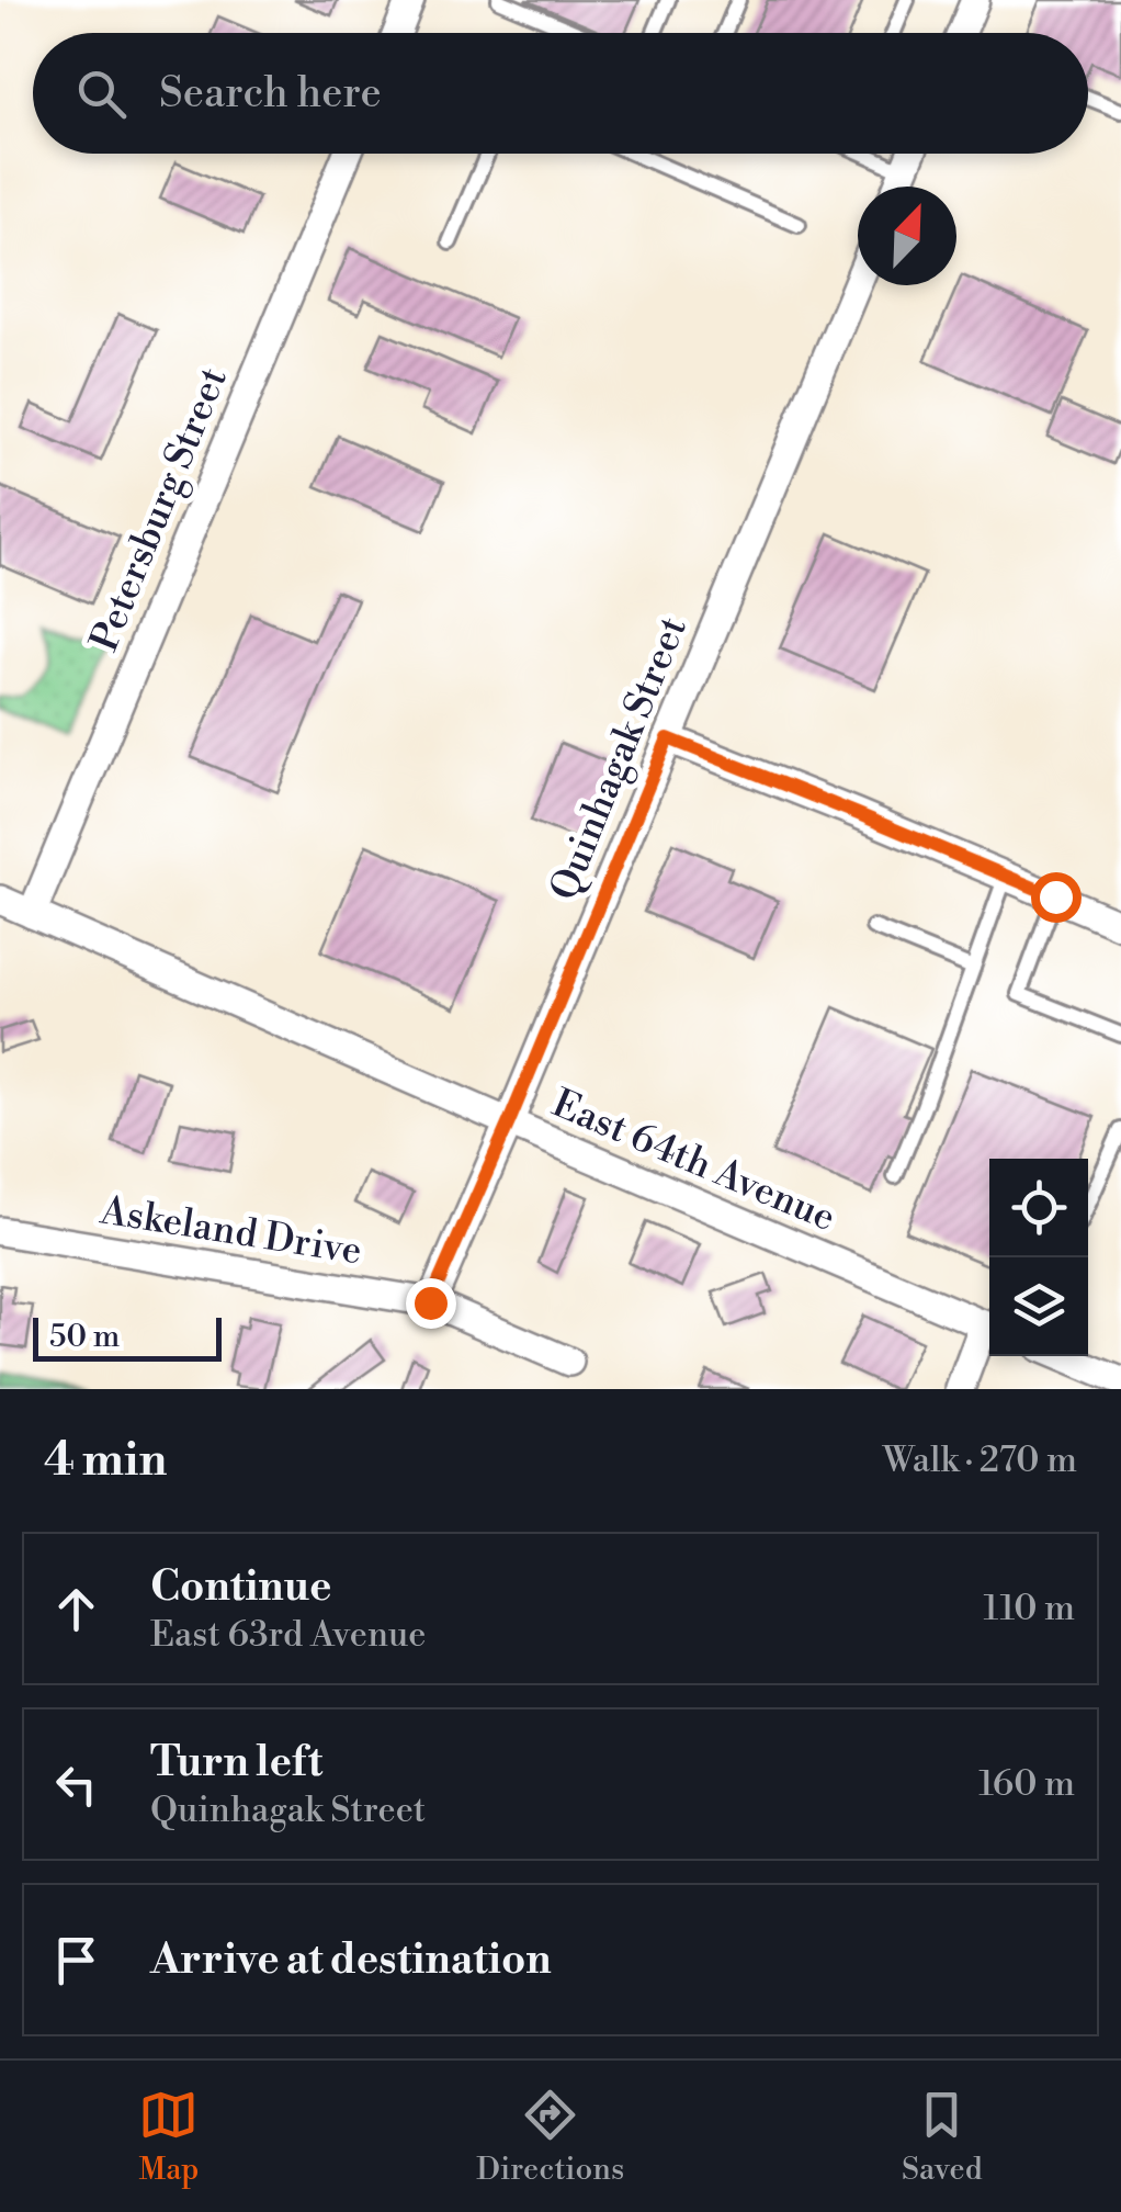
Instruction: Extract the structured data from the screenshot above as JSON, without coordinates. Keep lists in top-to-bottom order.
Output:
{
  "streets": {
    "street": [
      "Petersburg Street",
      "Quinhagak Street",
      "East 64th Avenue",
      "Askeland Drive"
    ]
  },
  "crossings": [
    ["Petersburg Street", "East 64th Avenue"],
    ["Quinhagak Street", "East 64th Avenue"],
    ["Quinhagak Street", "Askeland Drive"]
  ],
  "scale_bar": "50 m",
  "north": "top right",
  "page": {
    "search": "Search here",
    "scale": "50 m",
    "heading": ["4 min", "Walk · 270 m"],
    "list": [
      ["Continue", "East 63rd Avenue", "110 m"],
      ["Turn left", "Quinhagak Street", "160 m"],
      "Arrive at destination"
    ],
    "nav": ["Map", "Directions", "Saved"]
  }
}
